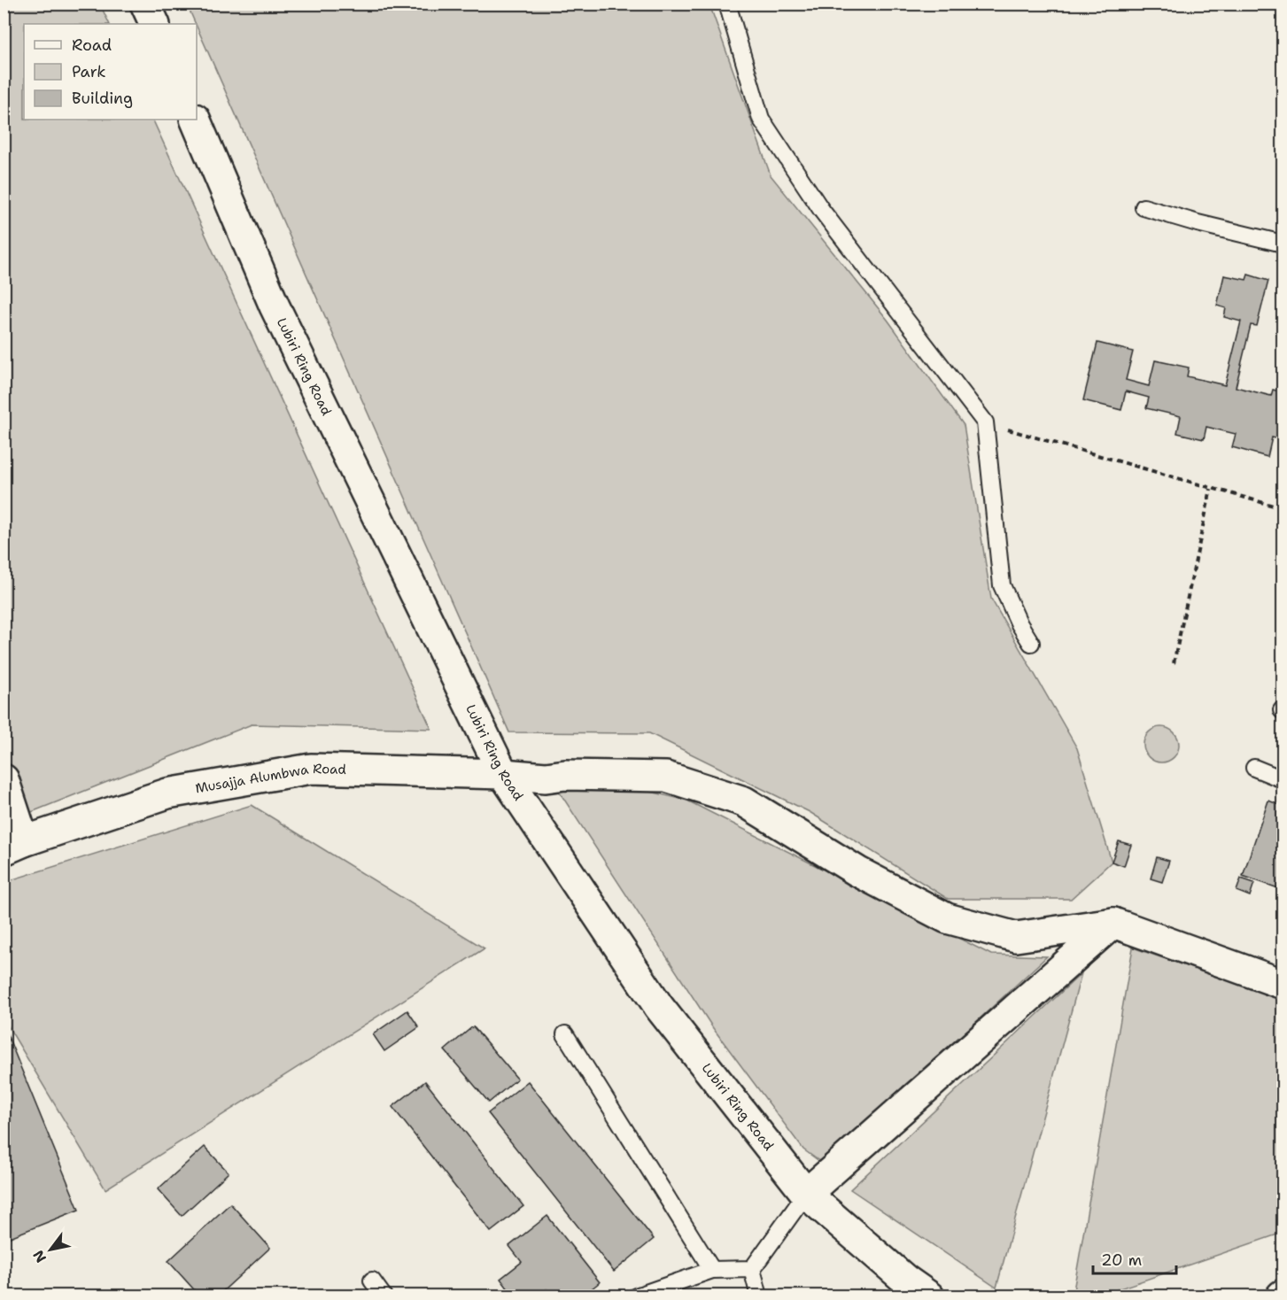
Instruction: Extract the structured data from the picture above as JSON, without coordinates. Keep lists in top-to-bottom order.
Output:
{
  "streets": {
    "street": ["Lubiri Ring Road", "Musajja Alumbwa Road"]
  },
  "crossings": [
    ["Lubiri Ring Road", "Musajja Alumbwa Road"]
  ],
  "legend": ["Road", "Park", "Building"],
  "scale_bar": "20 m",
  "north": "bottom left"
}
